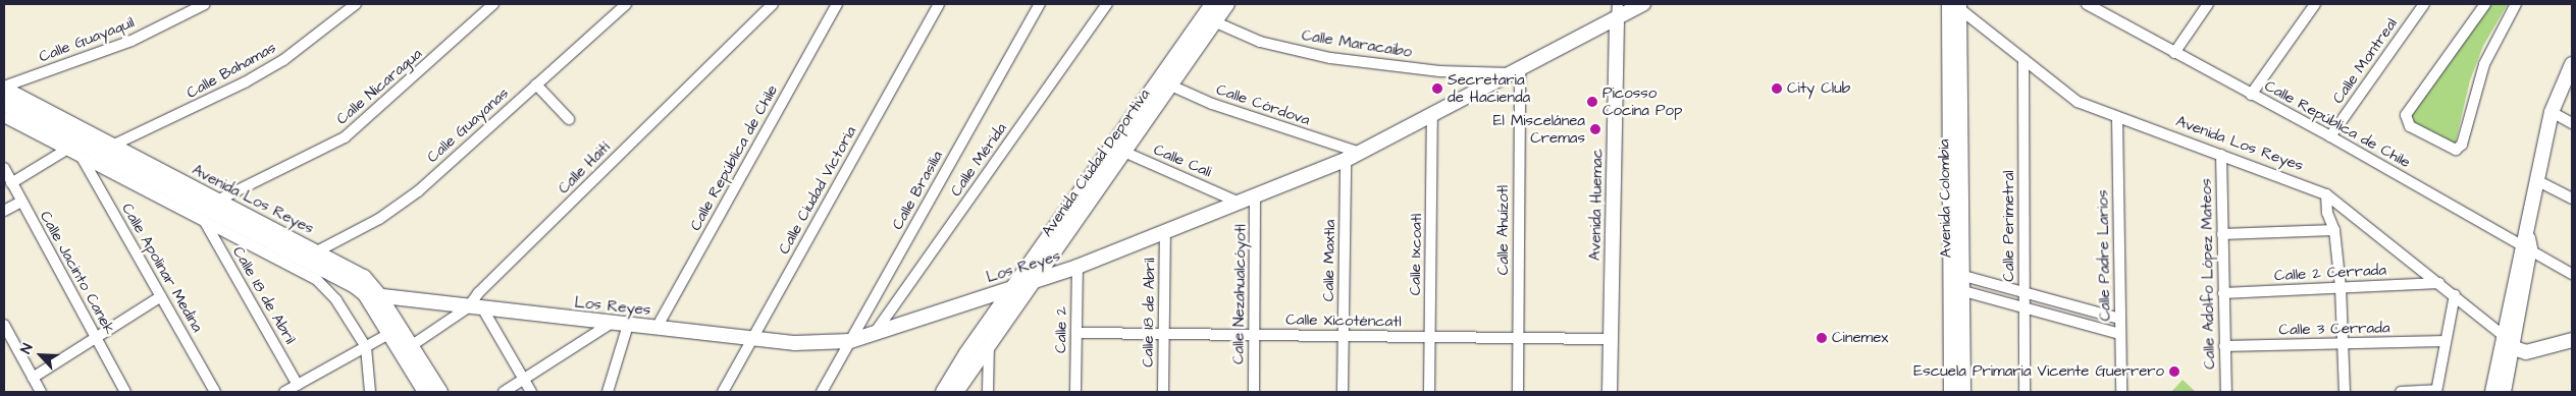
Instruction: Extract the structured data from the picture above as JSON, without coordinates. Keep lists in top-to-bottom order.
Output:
{
  "streets": {
    "street": [
      "Calle Guayaquil",
      "Calle Maracaibo",
      "Calle Montreal",
      "Calle Bahamas",
      "Calle Nicaragua",
      "Calle Córdova",
      "Calle República de Chile",
      "Calle Guayanas",
      "Avenida Los Reyes",
      "Calle Mérida",
      "Calle Cali",
      "Avenida Ciudad Deportiva",
      "Calle Haití",
      "Calle Ciudad Victoria",
      "Calle Brasilia",
      "Avenida Colombia",
      "Avenida Huemac",
      "Calle Perimetral",
      "Calle Ahuízotl",
      "Calle Ixcoatl",
      "Calle Padre Larios",
      "Calle Maxtla",
      "Los Reyes",
      "Calle Apolinar Medina",
      "Calle Jacinto Canek",
      "Calle 2 Cerrada",
      "Calle Adolfo López Mateos",
      "Calle Nezahualcóyotl",
      "Calle 18 de Abril",
      "Calle Xicoténcatl",
      "Calle 3 Cerrada",
      "Calle 2"
    ]
  },
  "crossings": [
    ["Calle Guayaquil", "Avenida Los Reyes"],
    ["Calle Maracaibo", "Avenida Ciudad Deportiva"],
    ["Calle Maracaibo", "Calle Ahuízotl"],
    ["Calle Maracaibo", "Los Reyes"],
    ["Calle Montreal", "Calle República de Chile"],
    ["Calle Bahamas", "Avenida Los Reyes"],
    ["Calle Nicaragua", "Avenida Los Reyes"],
    ["Calle Córdova", "Avenida Ciudad Deportiva"],
    ["Calle Córdova", "Los Reyes"],
    ["Calle República de Chile", "Los Reyes"],
    ["Calle Guayanas", "Avenida Los Reyes"],
    ["Avenida Los Reyes", "Calle Haití"],
    ["Avenida Los Reyes", "Avenida Colombia"],
    ["Avenida Los Reyes", "Calle Perimetral"],
    ["Avenida Los Reyes", "Calle Padre Larios"],
    ["Avenida Los Reyes", "Los Reyes"],
    ["Avenida Los Reyes", "Calle 2 Cerrada"],
    ["Avenida Los Reyes", "Calle Adolfo López Mateos"],
    ["Calle Mérida", "Los Reyes"],
    ["Calle Cali", "Avenida Ciudad Deportiva"],
    ["Calle Cali", "Los Reyes"],
    ["Avenida Ciudad Deportiva", "Los Reyes"],
    ["Calle Haití", "Los Reyes"],
    ["Calle Ciudad Victoria", "Los Reyes"],
    ["Calle Brasilia", "Los Reyes"],
    ["Avenida Huemac", "Los Reyes"],
    ["Avenida Huemac", "Calle Xicoténcatl"],
    ["Calle Ahuízotl", "Los Reyes"],
    ["Calle Ahuízotl", "Calle Xicoténcatl"],
    ["Calle Ixcoatl", "Los Reyes"],
    ["Calle Ixcoatl", "Calle Xicoténcatl"],
    ["Calle Maxtla", "Los Reyes"],
    ["Calle Maxtla", "Calle Xicoténcatl"],
    ["Los Reyes", "Calle Nezahualcóyotl"],
    ["Los Reyes", "Calle 18 de Abril"],
    ["Los Reyes", "Calle 2"],
    ["Calle 2 Cerrada", "Calle Adolfo López Mateos"],
    ["Calle Adolfo López Mateos", "Calle 3 Cerrada"],
    ["Calle Nezahualcóyotl", "Calle Xicoténcatl"],
    ["Calle 18 de Abril", "Calle Xicoténcatl"],
    ["Calle Xicoténcatl", "Calle 2"]
  ],
  "places": [
    "Secretaria de Hacienda",
    "City Club",
    "Picosso Cocina Pop",
    "El Miscelánea Cremas",
    "Cinemex",
    "Escuela Primaria Vicente Guerrero"
  ],
  "north": "top left"
}
